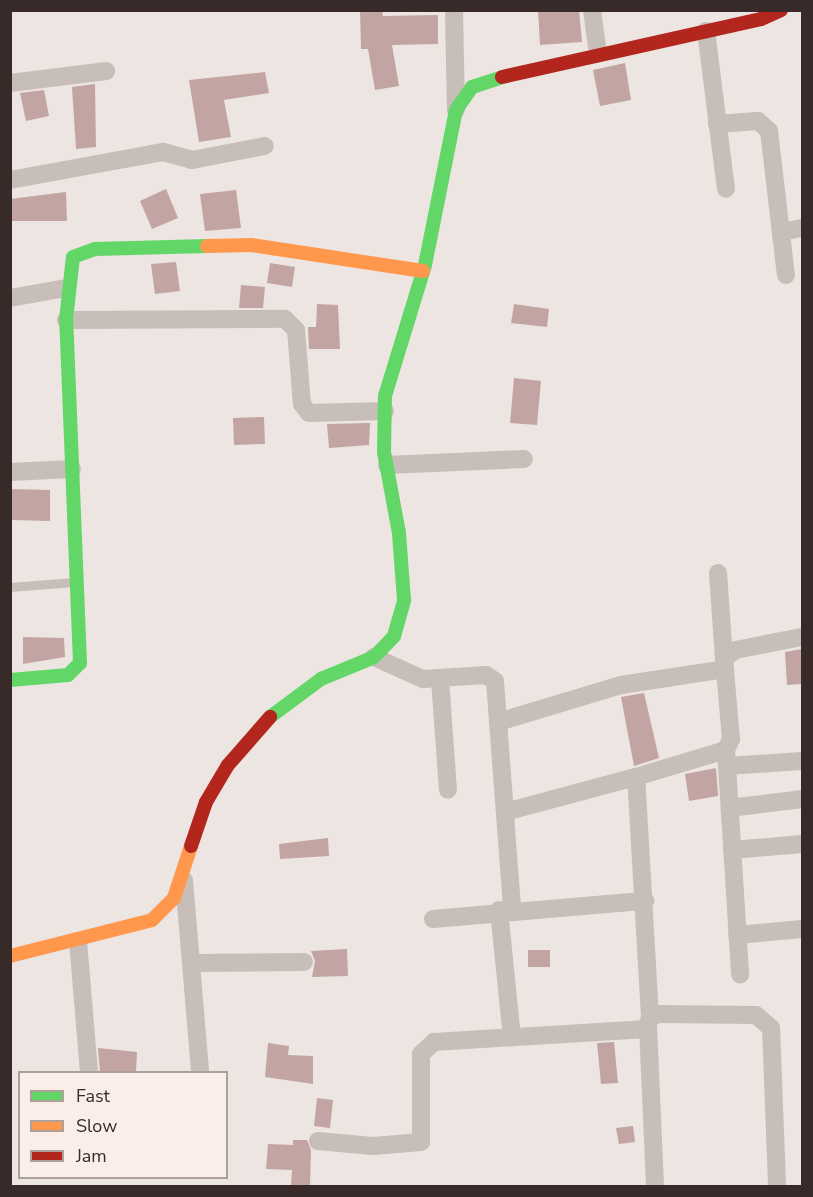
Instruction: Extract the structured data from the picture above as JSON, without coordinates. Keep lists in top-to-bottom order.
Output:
{
  "legend": ["Fast", "Slow", "Jam"]
}
